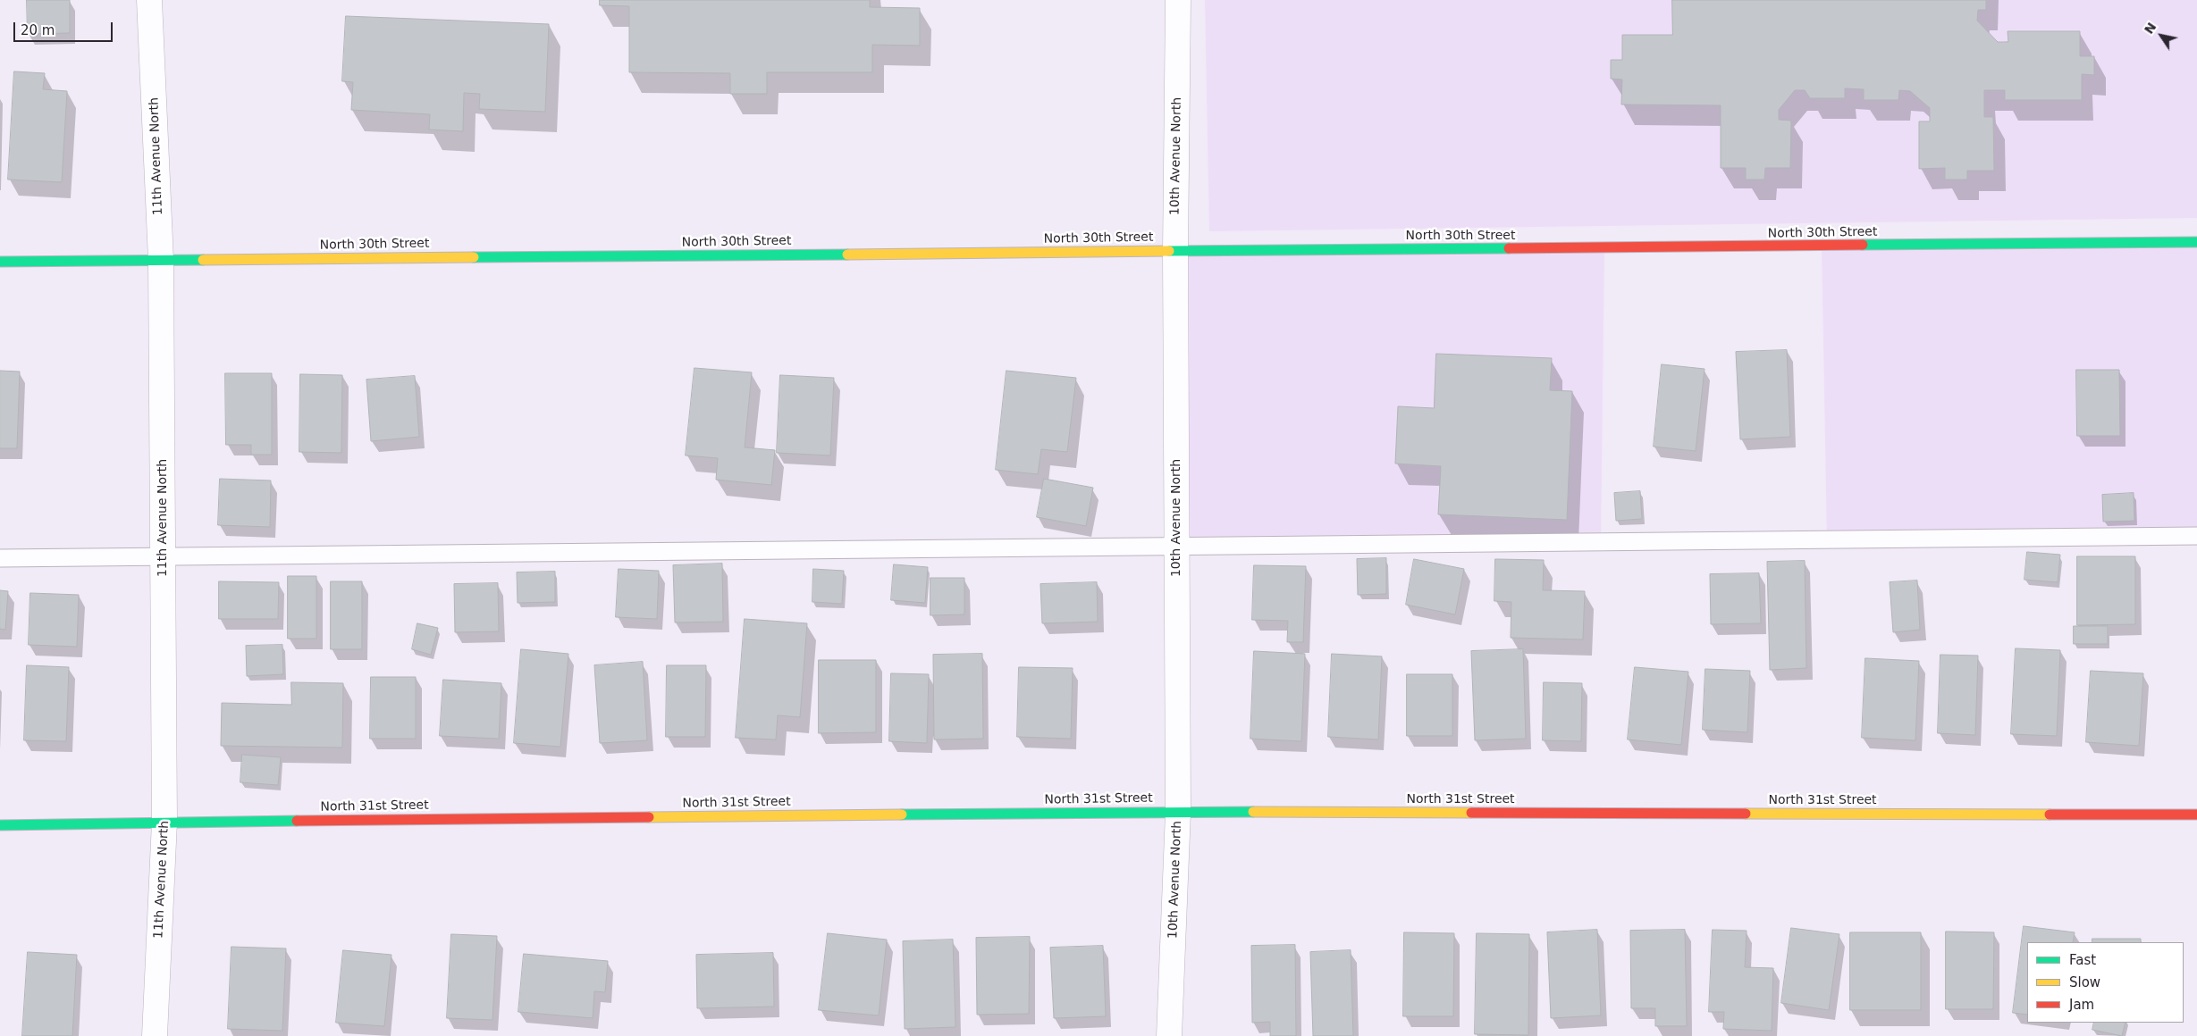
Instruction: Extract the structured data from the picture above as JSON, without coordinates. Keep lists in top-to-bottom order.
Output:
{
  "streets": {
    "street": [
      "11th Avenue North",
      "10th Avenue North",
      "North 30th Street",
      "North 31st Street"
    ]
  },
  "crossings": [
    ["11th Avenue North", "North 30th Street"],
    ["11th Avenue North", "North 31st Street"],
    ["10th Avenue North", "North 30th Street"],
    ["10th Avenue North", "North 31st Street"]
  ],
  "legend": ["Fast", "Slow", "Jam"],
  "scale_bar": "20 m",
  "north": "top left"
}
